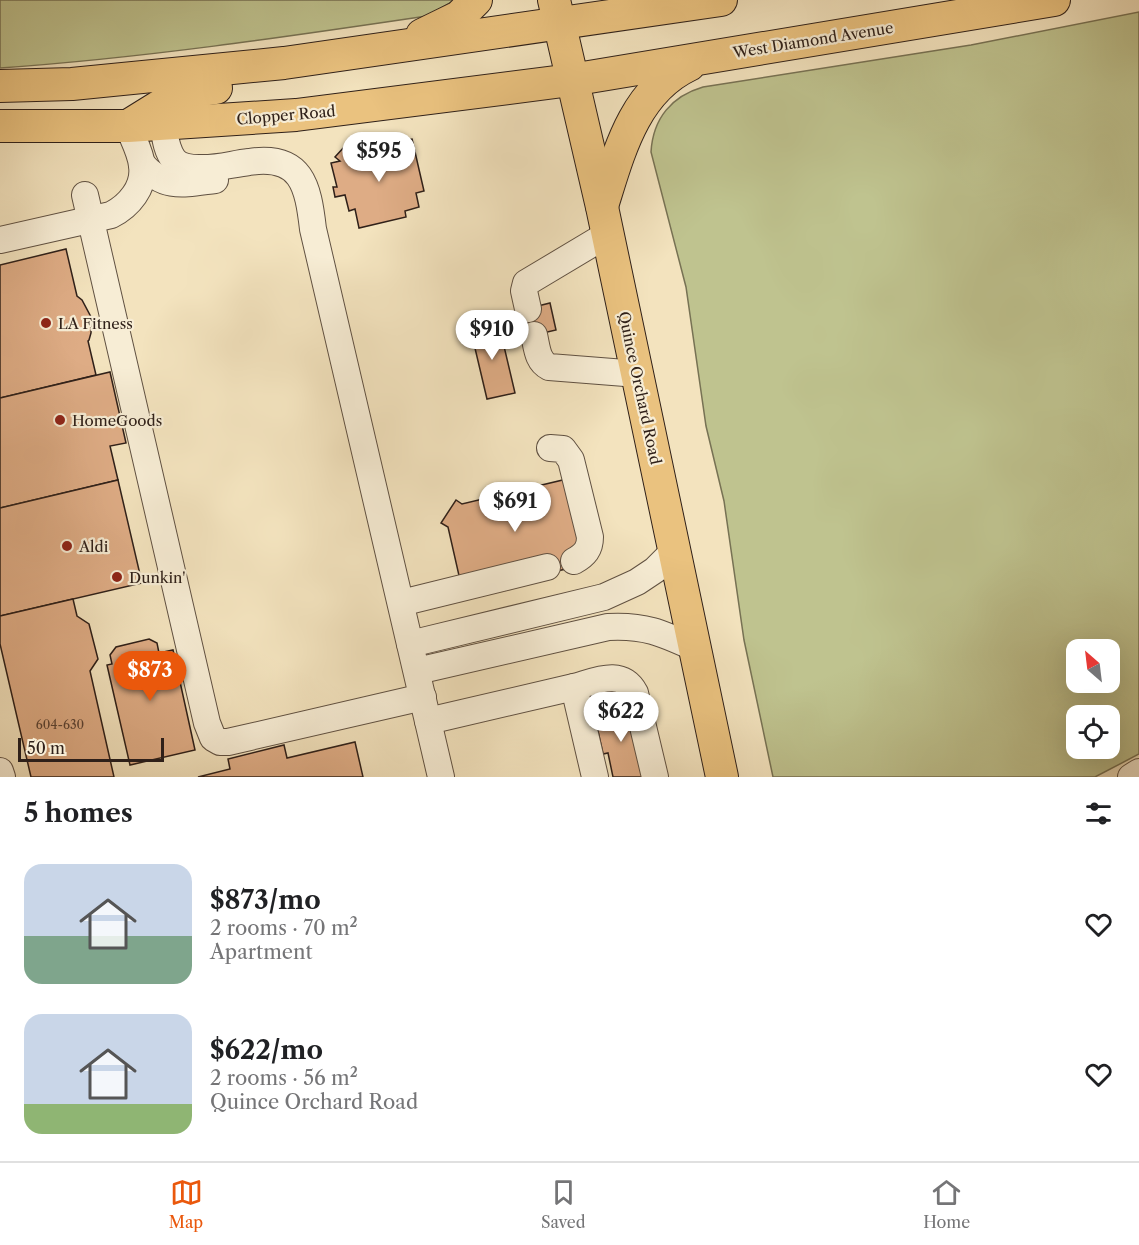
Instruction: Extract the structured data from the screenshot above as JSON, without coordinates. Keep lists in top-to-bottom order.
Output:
{
  "streets": {
    "main road": ["West Diamond Avenue", "Clopper Road", "Quince Orchard Road"]
  },
  "crossings": [
    ["West Diamond Avenue", "Clopper Road"],
    ["West Diamond Avenue", "Quince Orchard Road"],
    ["Clopper Road", "Quince Orchard Road"]
  ],
  "places": [
    "LA Fitness",
    "HomeGoods",
    "Aldi",
    "Dunkin'"
  ],
  "house_numbers": ["604-630"],
  "scale_bar": "50 m",
  "north": "top left",
  "page": {
    "price": [
      "$595",
      "$910",
      "$691",
      "$873",
      "$622"
    ],
    "scale": "50 m",
    "heading": "5 homes",
    "list": [
      {
        "name": "$873/mo",
        "note": "2 rooms · 70 m² · Apartment"
      },
      {
        "name": "$622/mo",
        "note": "2 rooms · 56 m² · Quince Orchard Road"
      }
    ],
    "tabs": ["Map", "Saved", "Home"]
  }
}
